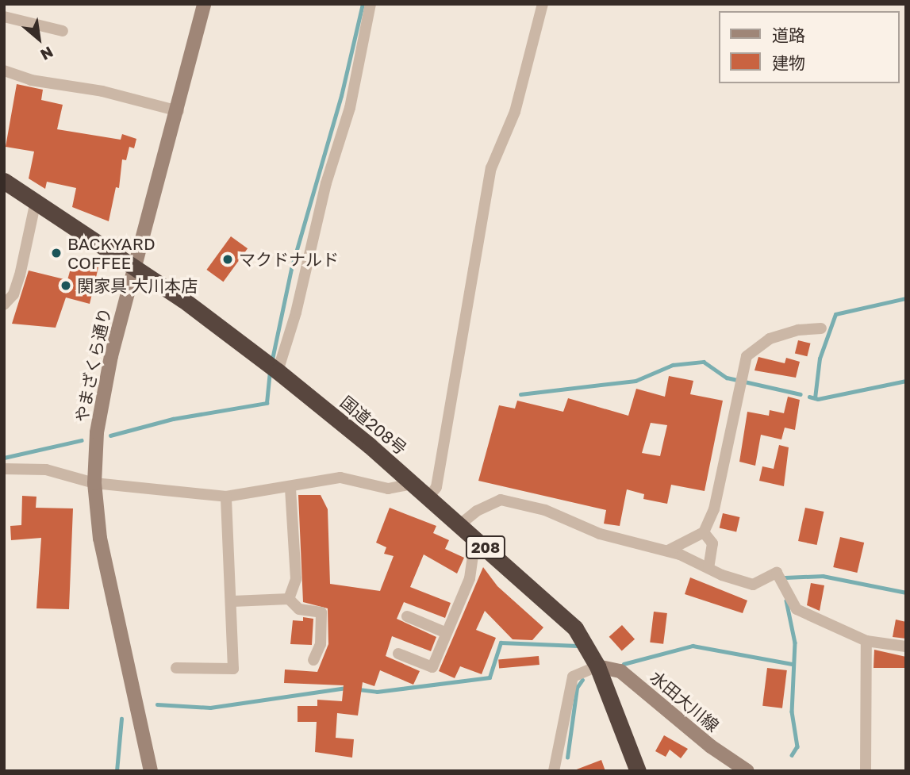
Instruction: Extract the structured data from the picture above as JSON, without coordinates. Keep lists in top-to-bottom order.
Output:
{
  "streets": {
    "highway": ["国道208号", "208"],
    "street": ["やまざくら通り", "水田大川線"]
  },
  "crossings": [
    ["やまざくら通り", "国道208号"],
    ["国道208号", "水田大川線"]
  ],
  "places": ["BACKYARD COFFEE", "マクドナルド", "関家具 大川本店"],
  "legend": ["道路", "建物"],
  "north": "bottom right"
}
